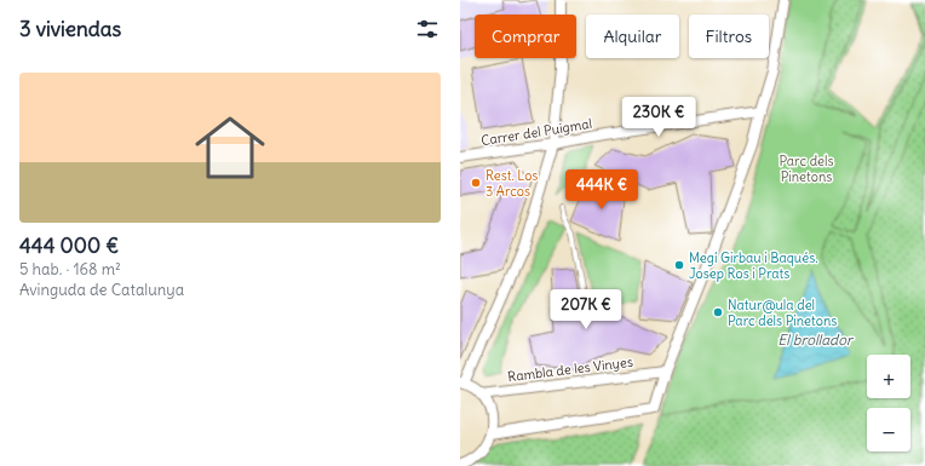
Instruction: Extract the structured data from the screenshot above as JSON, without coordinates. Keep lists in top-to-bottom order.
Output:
{
  "streets": {
    "street": ["Carrer del Puigmal", "Rambla de les Vinyes"]
  },
  "water": ["El brollador"],
  "parks": ["Parc dels Pinetons"],
  "places": ["Rest. Los 3 Arcos", "Megí Girbau i Baqués. Josep Ros i Prats", "Natur@ula del Parc dels Pinetons"],
  "page": {
    "heading": "3 viviendas",
    "chip": ["Comprar", "Alquilar", "Filtros"],
    "list": [
      {
        "name": "444 000 €",
        "note": "5 hab. · 168 m² · Avinguda de Catalunya"
      }
    ],
    "price": ["230K €", "444K €", "207K €"],
    "map_buttons": ["+", "−"]
  }
}
